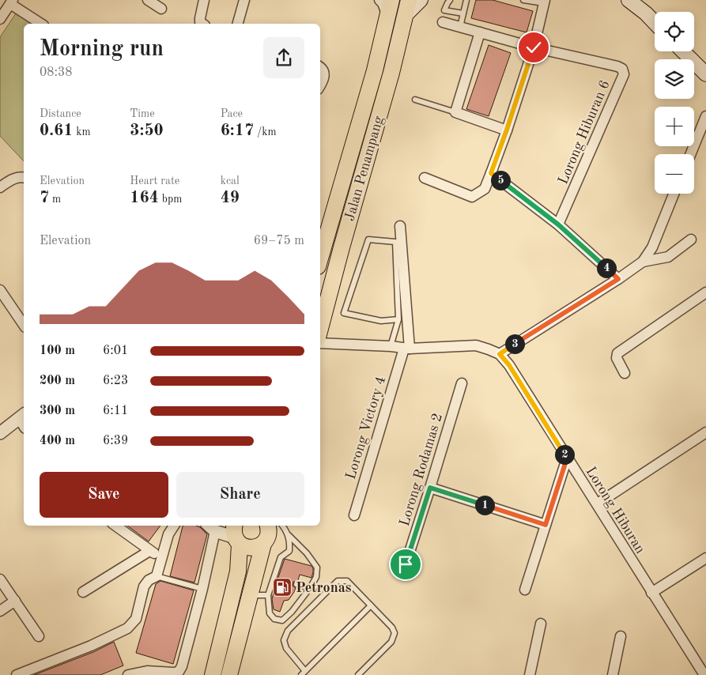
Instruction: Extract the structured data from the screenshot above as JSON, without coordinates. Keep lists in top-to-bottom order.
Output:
{
  "streets": {
    "main road": ["Jalan Penampang"],
    "street": [
      "Lorong Hiburan 6",
      "Lorong Victory 4",
      "Lorong Rodamas 2",
      "Lorong Hiburan"
    ]
  },
  "places": {
    "fuel station": ["Petronas"]
  },
  "page": {
    "map_buttons": ["+", "−"],
    "heading": ["Morning run", "08:38"],
    "stats": [
      ["Distance", "0.61 km"],
      ["Time", "3:50"],
      ["Pace", "6:17 /km"],
      ["Elevation", "7 m"],
      ["Heart rate", "164 bpm"],
      ["kcal", "49"]
    ],
    "pins": [
      "5",
      "4",
      "3",
      "2",
      "1"
    ],
    "chart": ["Elevation", "69–75 m"],
    "list": [
      {
        "name": "100 m",
        "note": "6:01"
      },
      {
        "name": "200 m",
        "note": "6:23"
      },
      {
        "name": "300 m",
        "note": "6:11"
      },
      {
        "name": "400 m",
        "note": "6:39"
      }
    ],
    "buttons": ["Save", "Share"]
  }
}
